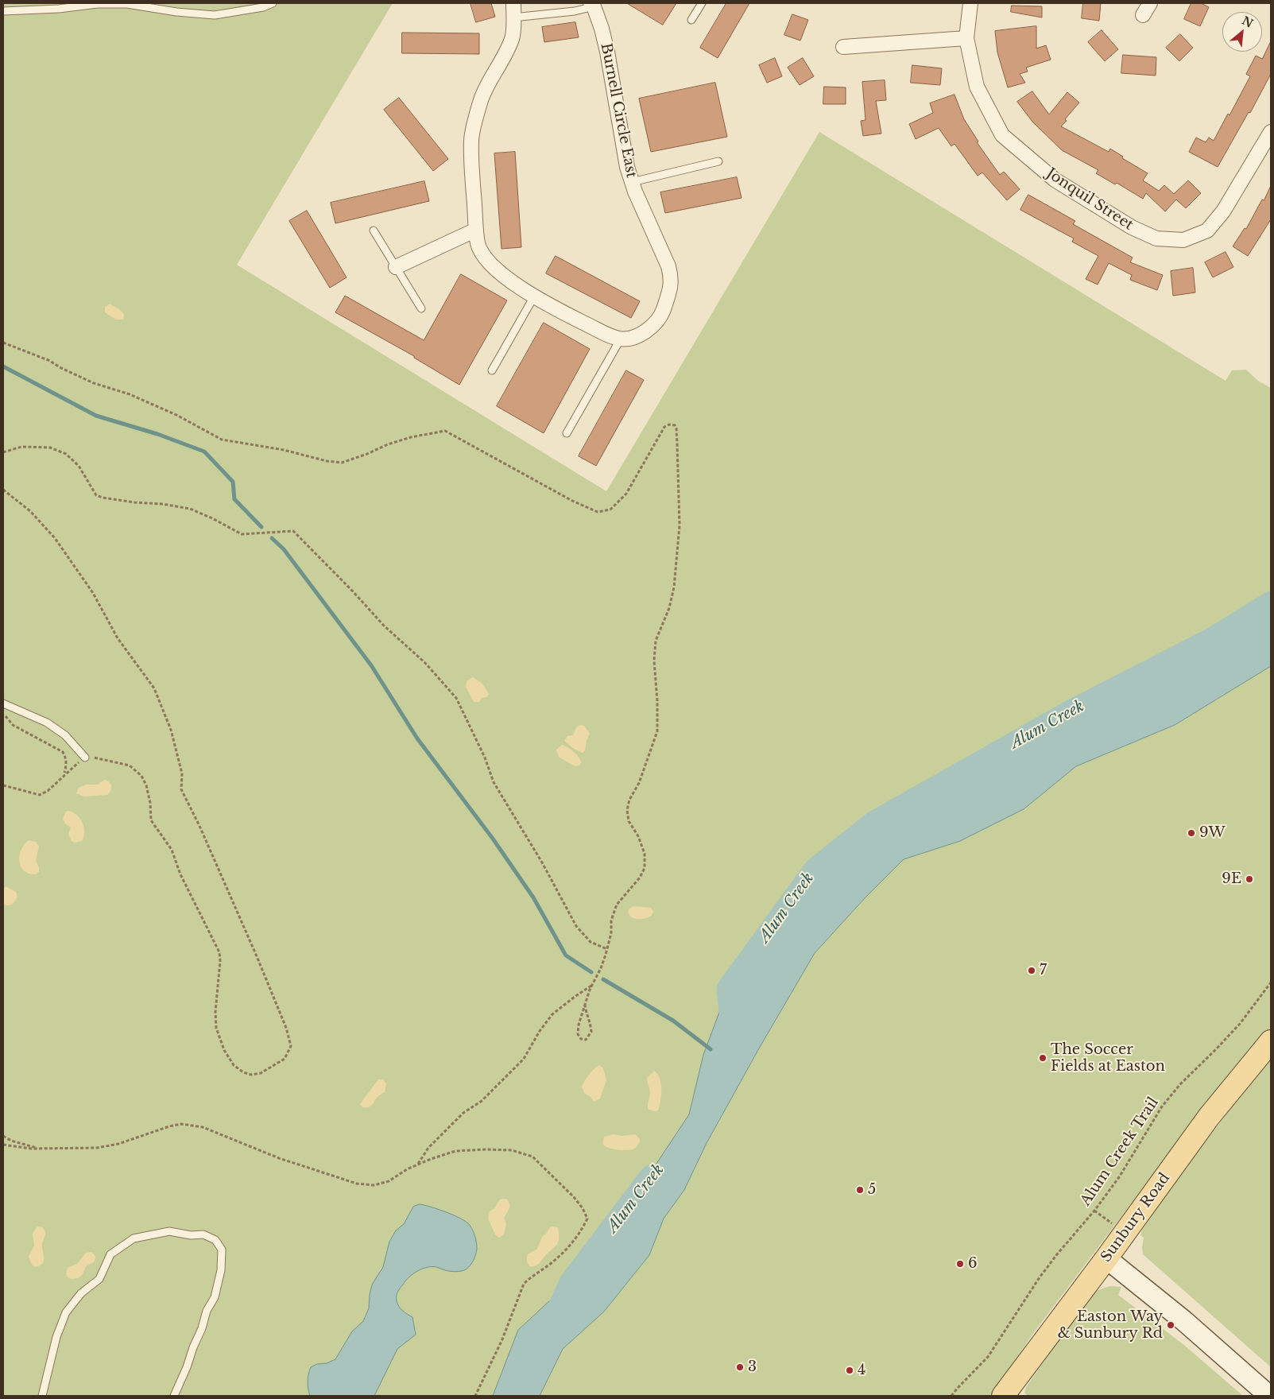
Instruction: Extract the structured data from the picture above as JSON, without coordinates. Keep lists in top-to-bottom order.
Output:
{
  "streets": {
    "main road": ["Sunbury Road"],
    "street": ["Burnell Circle East", "Jonquil Street"],
    "path": ["Alum Creek Trail"]
  },
  "water": ["Alum Creek"],
  "places": [
    "9W",
    "9E",
    "7",
    "The Soccer Fields at Easton",
    "5",
    "6",
    "Easton Way & Sunbury Rd",
    "3",
    "4"
  ],
  "north": "top right"
}
